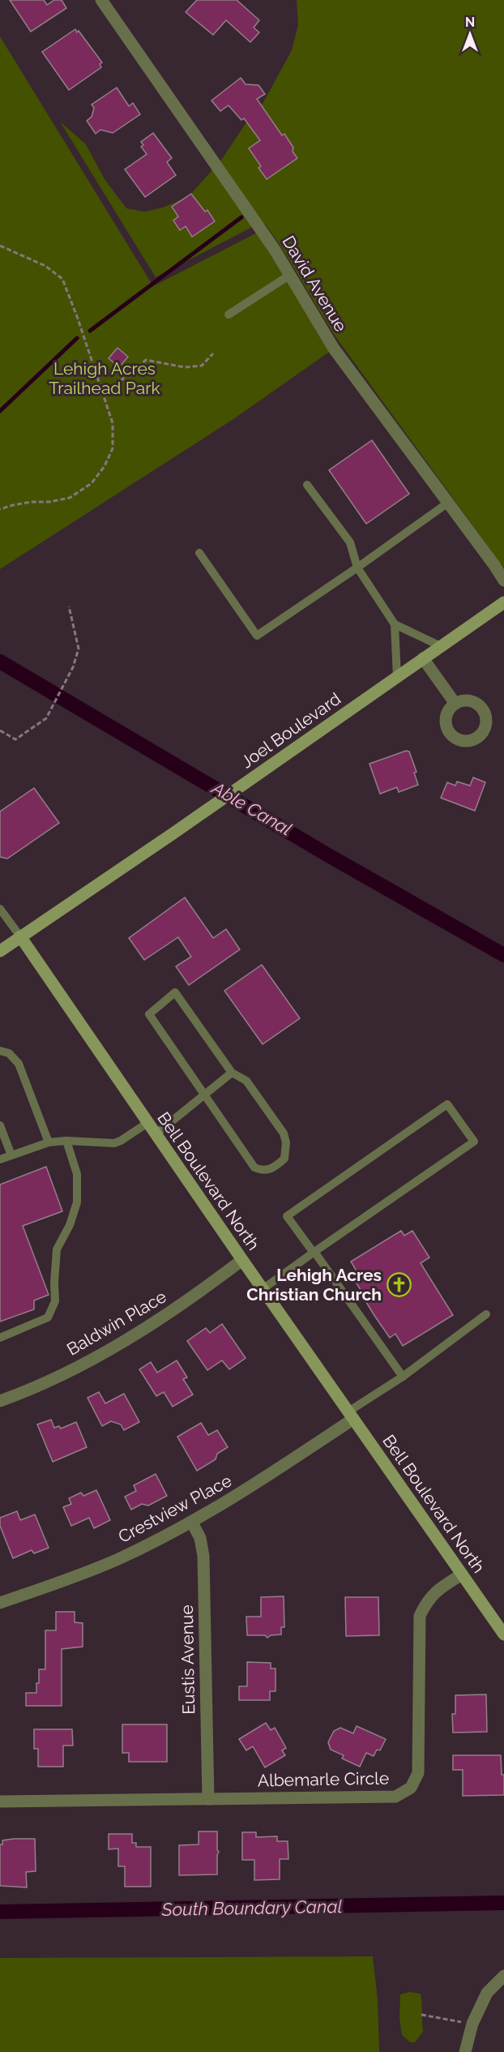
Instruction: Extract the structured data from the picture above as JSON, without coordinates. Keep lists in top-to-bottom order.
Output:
{
  "streets": {
    "street": [
      "David Avenue",
      "Joel Boulevard",
      "Bell Boulevard North",
      "Baldwin Place",
      "Crestview Place",
      "Eustis Avenue",
      "Albemarle Circle"
    ]
  },
  "crossings": [
    ["Joel Boulevard", "Bell Boulevard North"],
    ["Bell Boulevard North", "Baldwin Place"],
    ["Bell Boulevard North", "Crestview Place"],
    ["Bell Boulevard North", "Albemarle Circle"],
    ["Crestview Place", "Eustis Avenue"],
    ["Eustis Avenue", "Albemarle Circle"]
  ],
  "water": ["Able Canal", "South Boundary Canal"],
  "parks": ["Lehigh Acres Trailhead Park"],
  "places": {
    "church": ["Lehigh Acres Christian Church"]
  },
  "north": "top"
}
